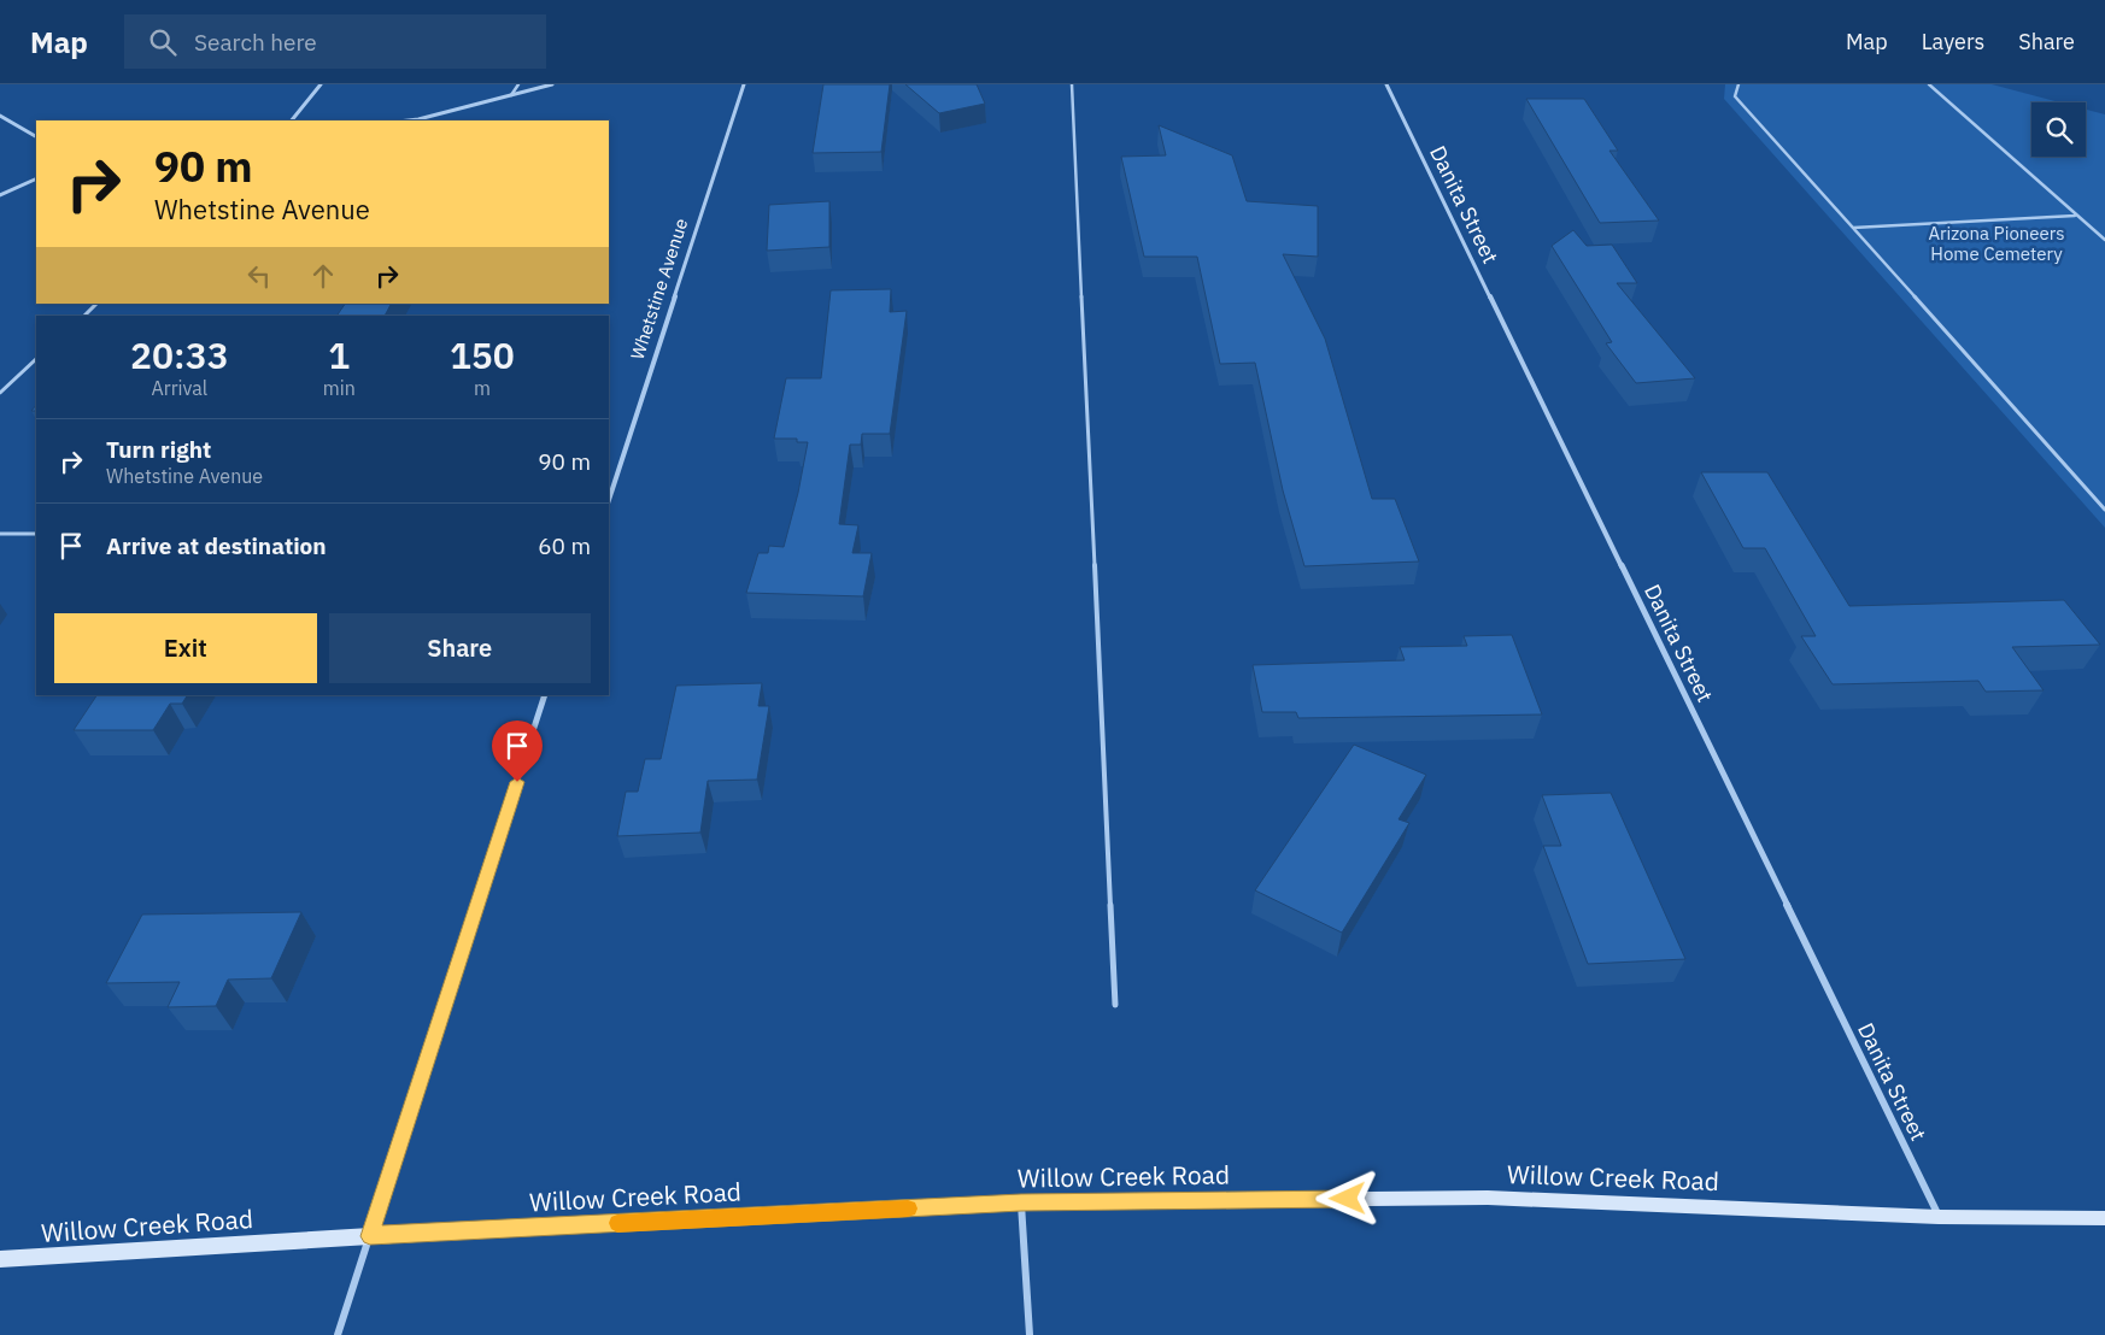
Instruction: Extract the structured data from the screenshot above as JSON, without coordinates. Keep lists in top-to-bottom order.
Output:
{
  "streets": {
    "main road": ["Willow Creek Road"],
    "street": ["Danita Street", "Whetstine Avenue"]
  },
  "crossings": [
    ["Danita Street", "Willow Creek Road"]
  ],
  "parks": ["Arizona Pioneers Home Cemetery"],
  "page": {
    "header": "Map",
    "search": "Search here",
    "nav": ["Map", "Layers", "Share"],
    "turn": ["90 m", "Whetstine Avenue"],
    "eta": [
      "20:33",
      "Arrival",
      "1",
      "min",
      "150",
      "m"
    ],
    "list": [
      {
        "name": "Turn right",
        "note": "Whetstine Avenue",
        "value": "90 m"
      },
      {
        "name": "Arrive at destination",
        "value": "60 m"
      }
    ],
    "buttons": ["Exit", "Share"]
  }
}
